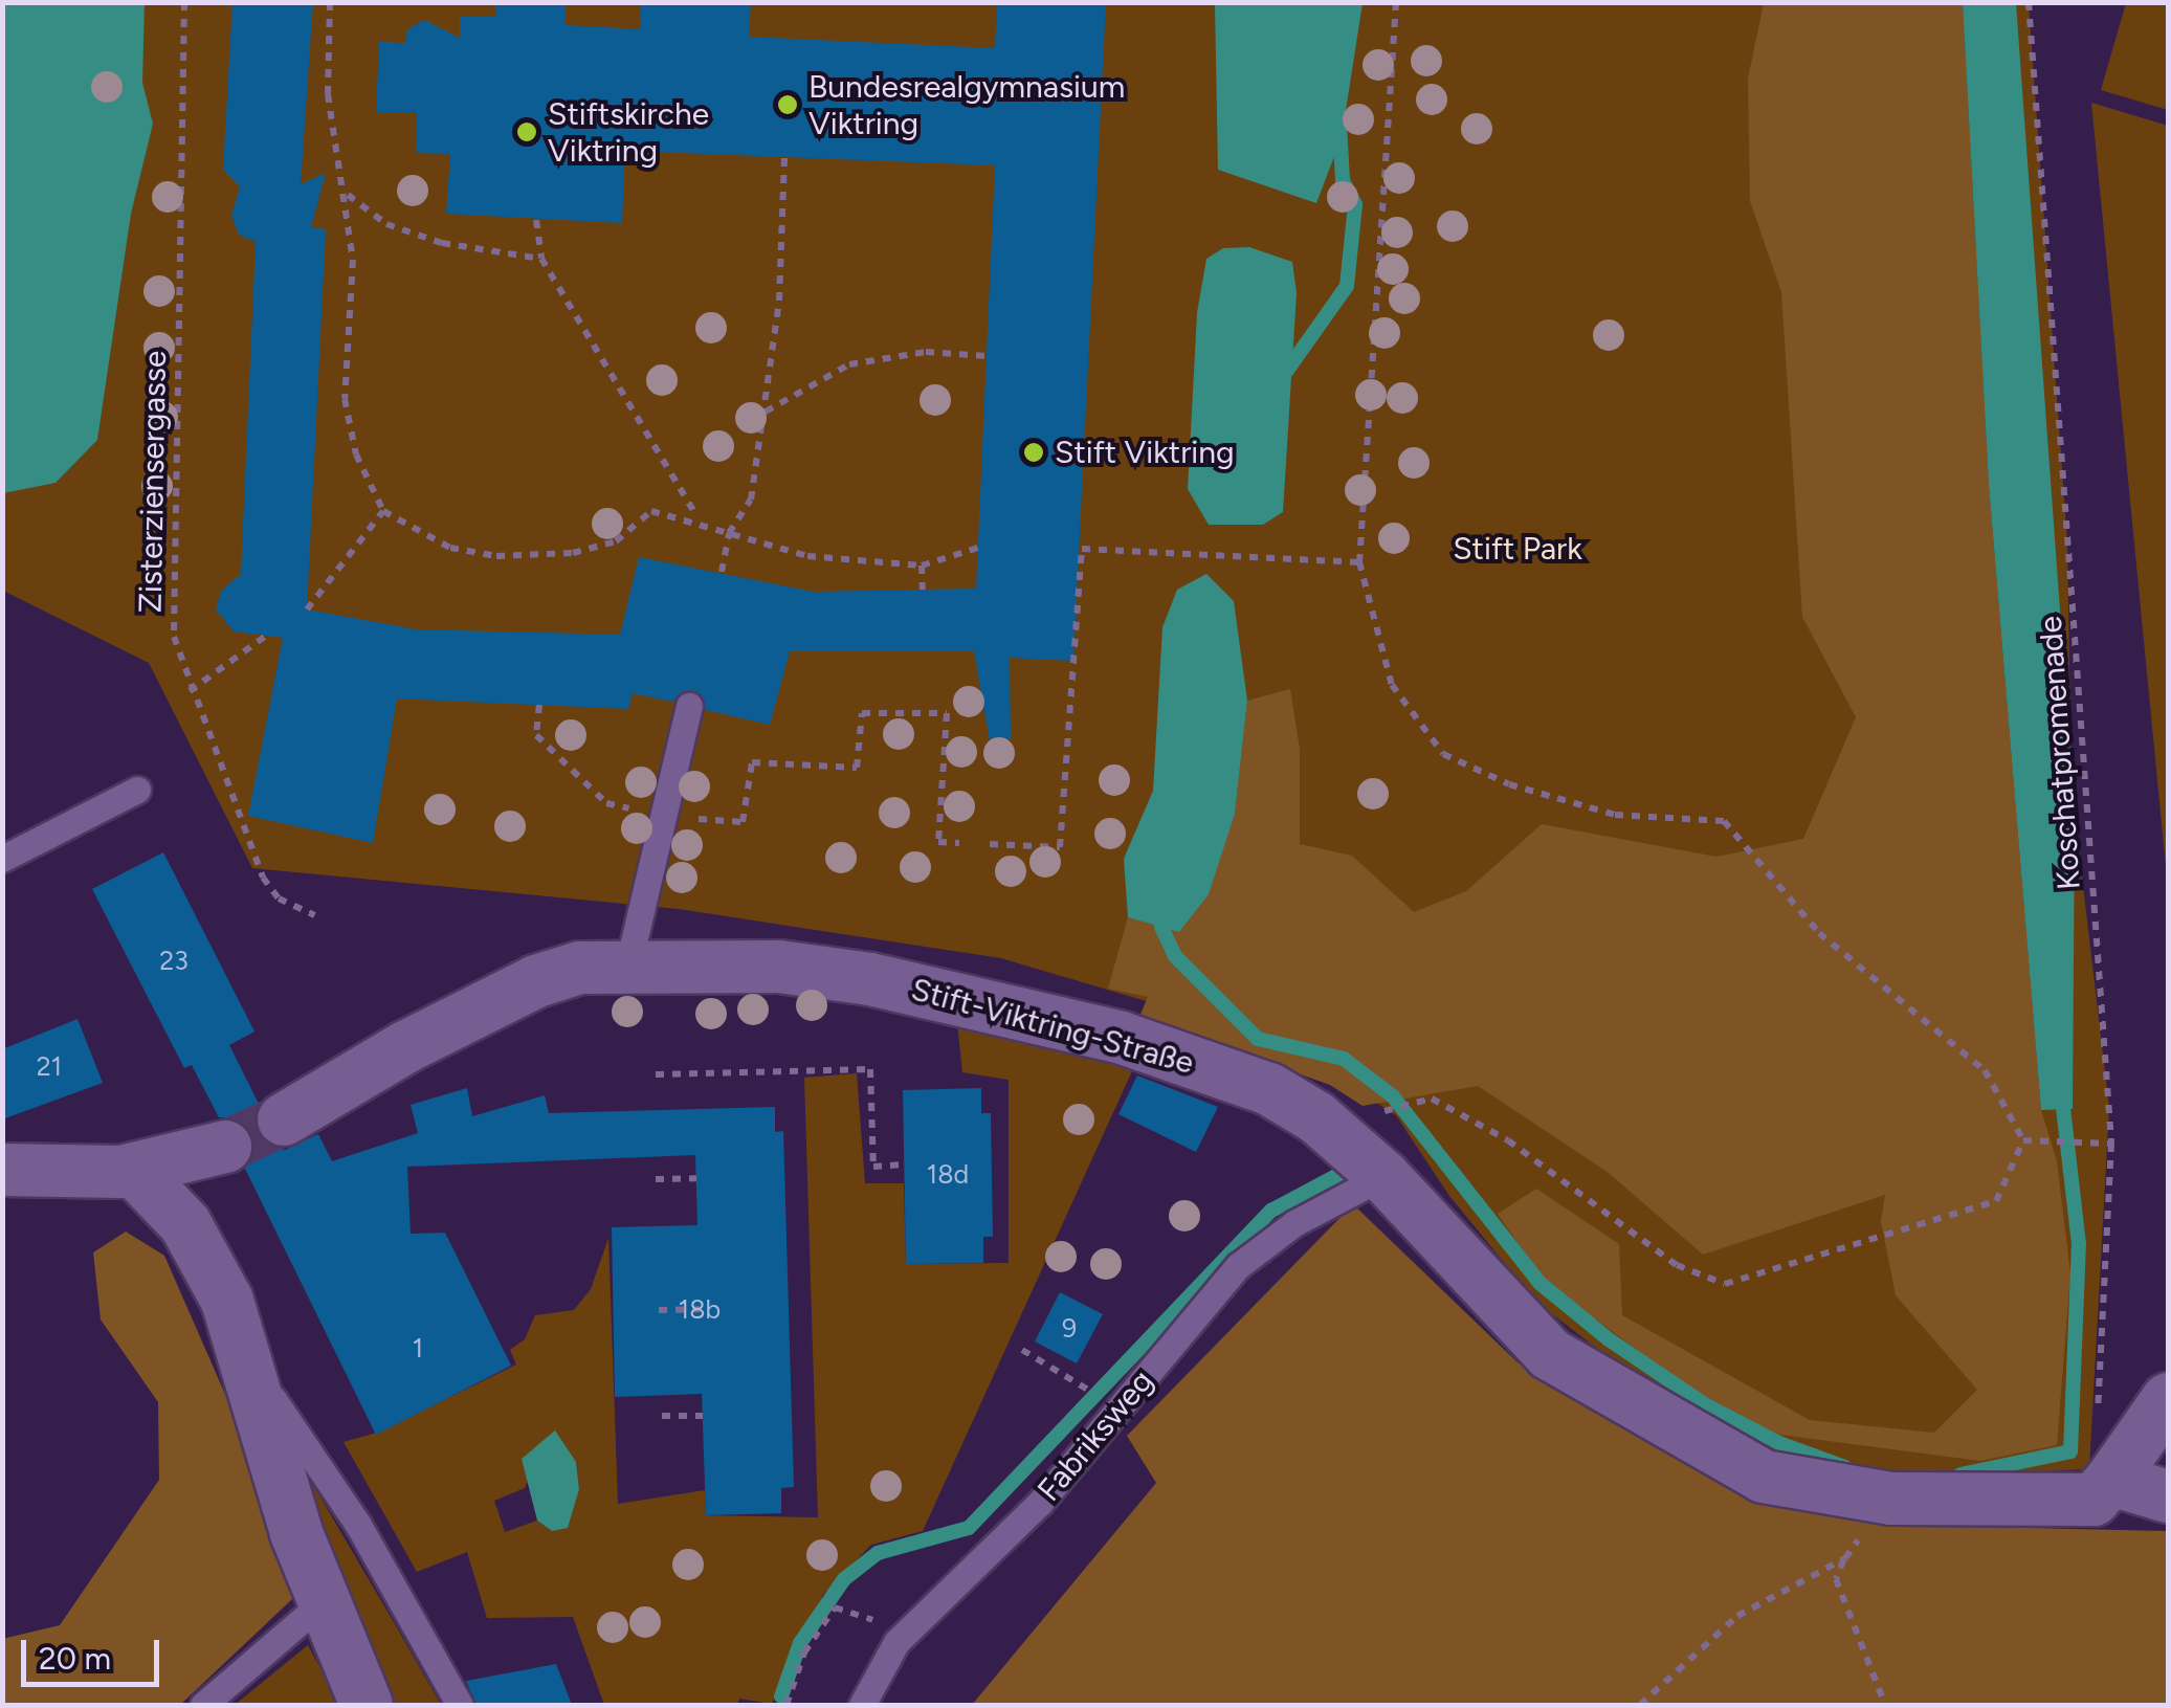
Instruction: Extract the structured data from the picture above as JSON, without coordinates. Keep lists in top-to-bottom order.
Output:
{
  "streets": {
    "street": ["Stift-Viktring-Straße"],
    "lane": ["Fabriksweg"],
    "path": ["Zisterziensergasse", "Koschatpromenade"]
  },
  "crossings": [
    ["Stift-Viktring-Straße", "Fabriksweg"]
  ],
  "parks": ["Stift Park"],
  "places": ["Bundesrealgymnasium Viktring", "Stiftskirche Viktring", "Stift Viktring"],
  "house_numbers": [
    "23",
    "21",
    "18d",
    "18b",
    "9",
    "1"
  ],
  "scale_bar": "20 m"
}
